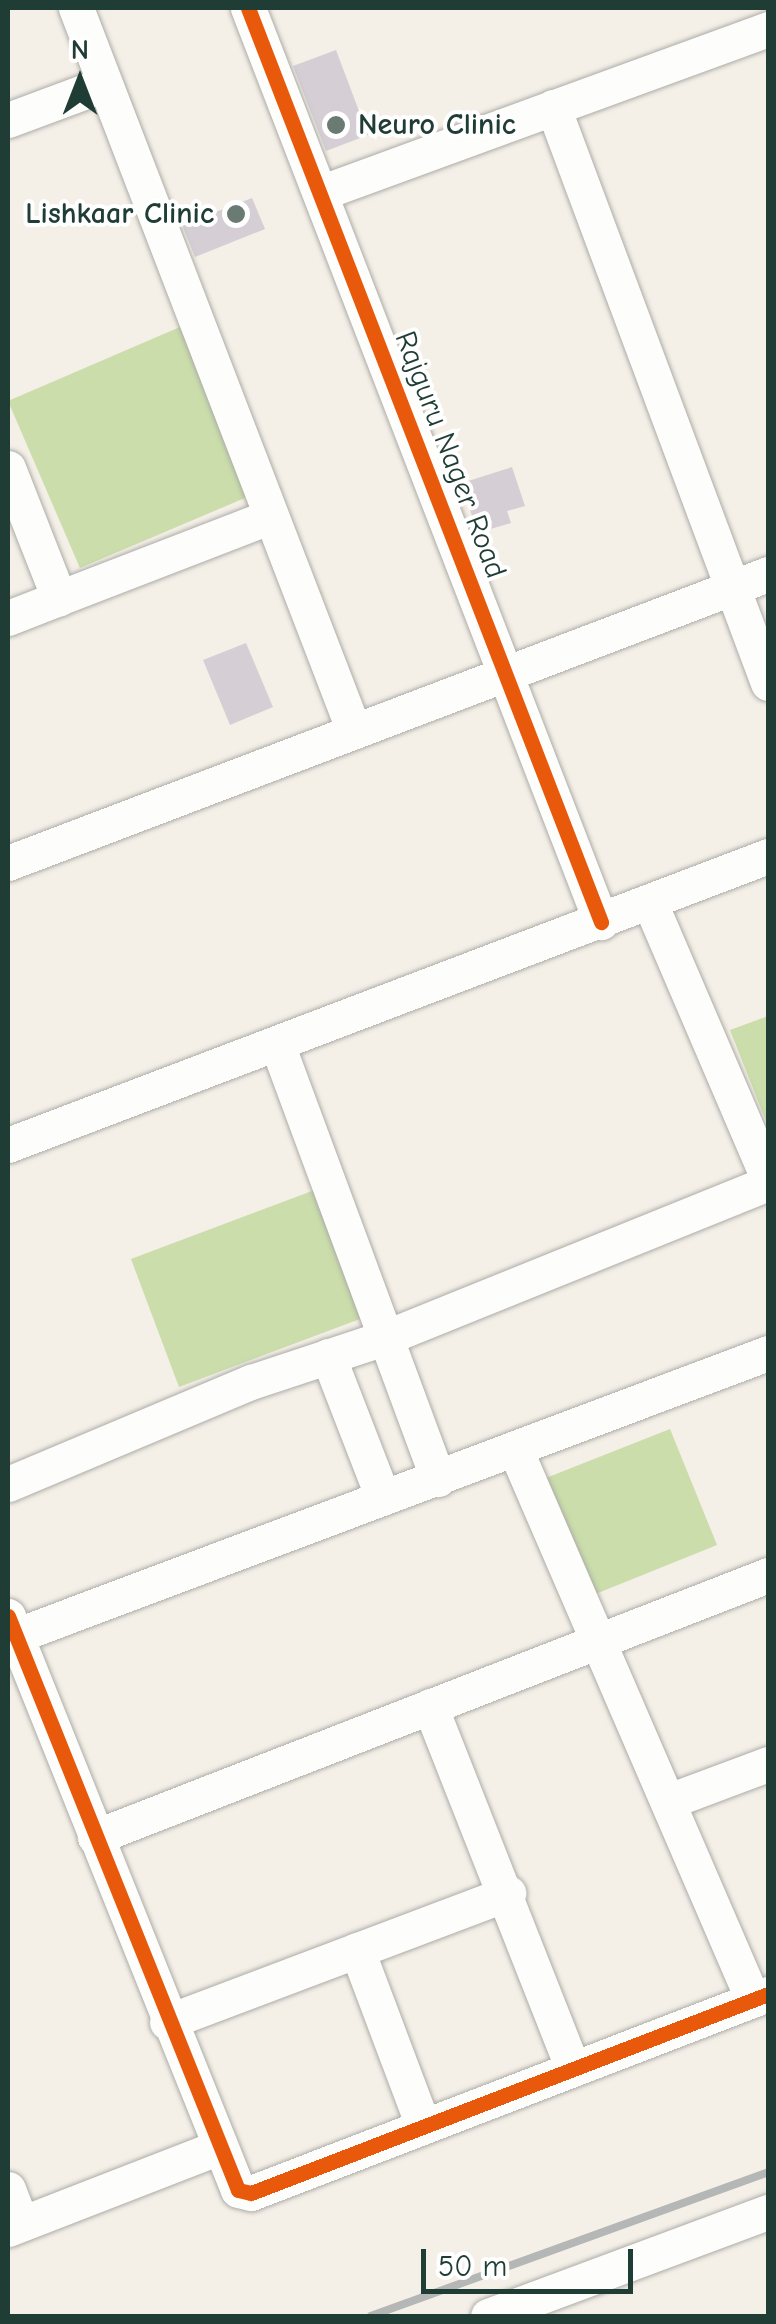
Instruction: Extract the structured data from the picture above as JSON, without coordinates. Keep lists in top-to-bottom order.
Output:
{
  "streets": {
    "street": ["Rajguru Nager Road"]
  },
  "places": ["Neuro Clinic", "Lishkaar Clinic"],
  "scale_bar": "50 m",
  "north": "top"
}
